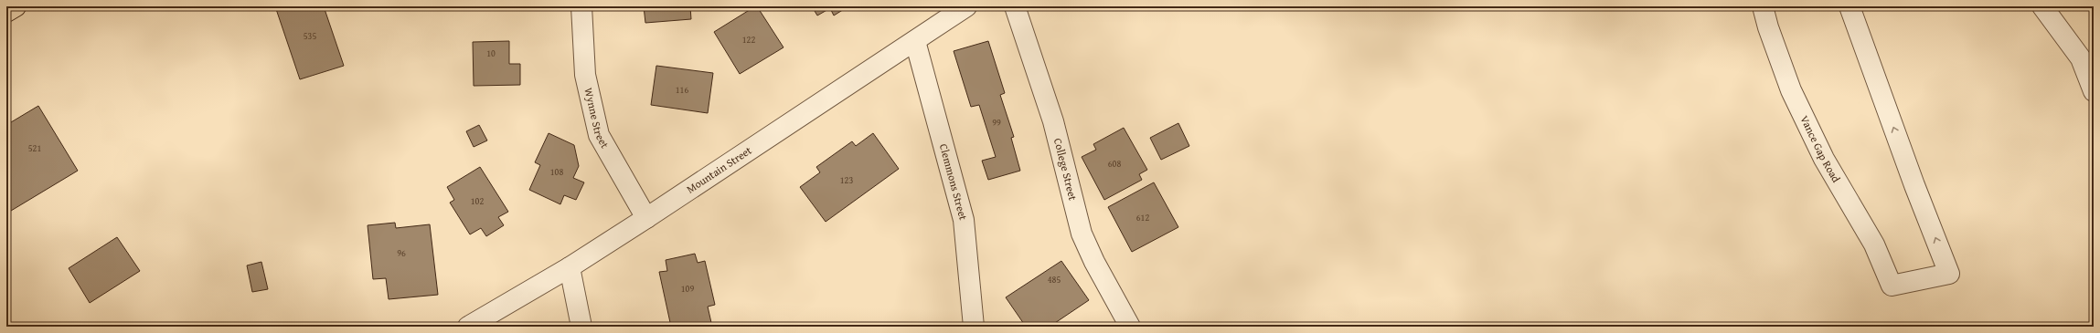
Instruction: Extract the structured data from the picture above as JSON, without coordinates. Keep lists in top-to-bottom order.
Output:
{
  "streets": {
    "street": [
      "Wynne Street",
      "Vance Gap Road",
      "Mountain Street",
      "College Street",
      "Clemmons Street"
    ]
  },
  "crossings": [
    ["Wynne Street", "Mountain Street"],
    ["Mountain Street", "Clemmons Street"]
  ],
  "house_numbers": [
    "535",
    "122",
    "10",
    "116",
    "99",
    "521",
    "608",
    "108",
    "123",
    "102",
    "612",
    "96",
    "485",
    "109"
  ]
}
